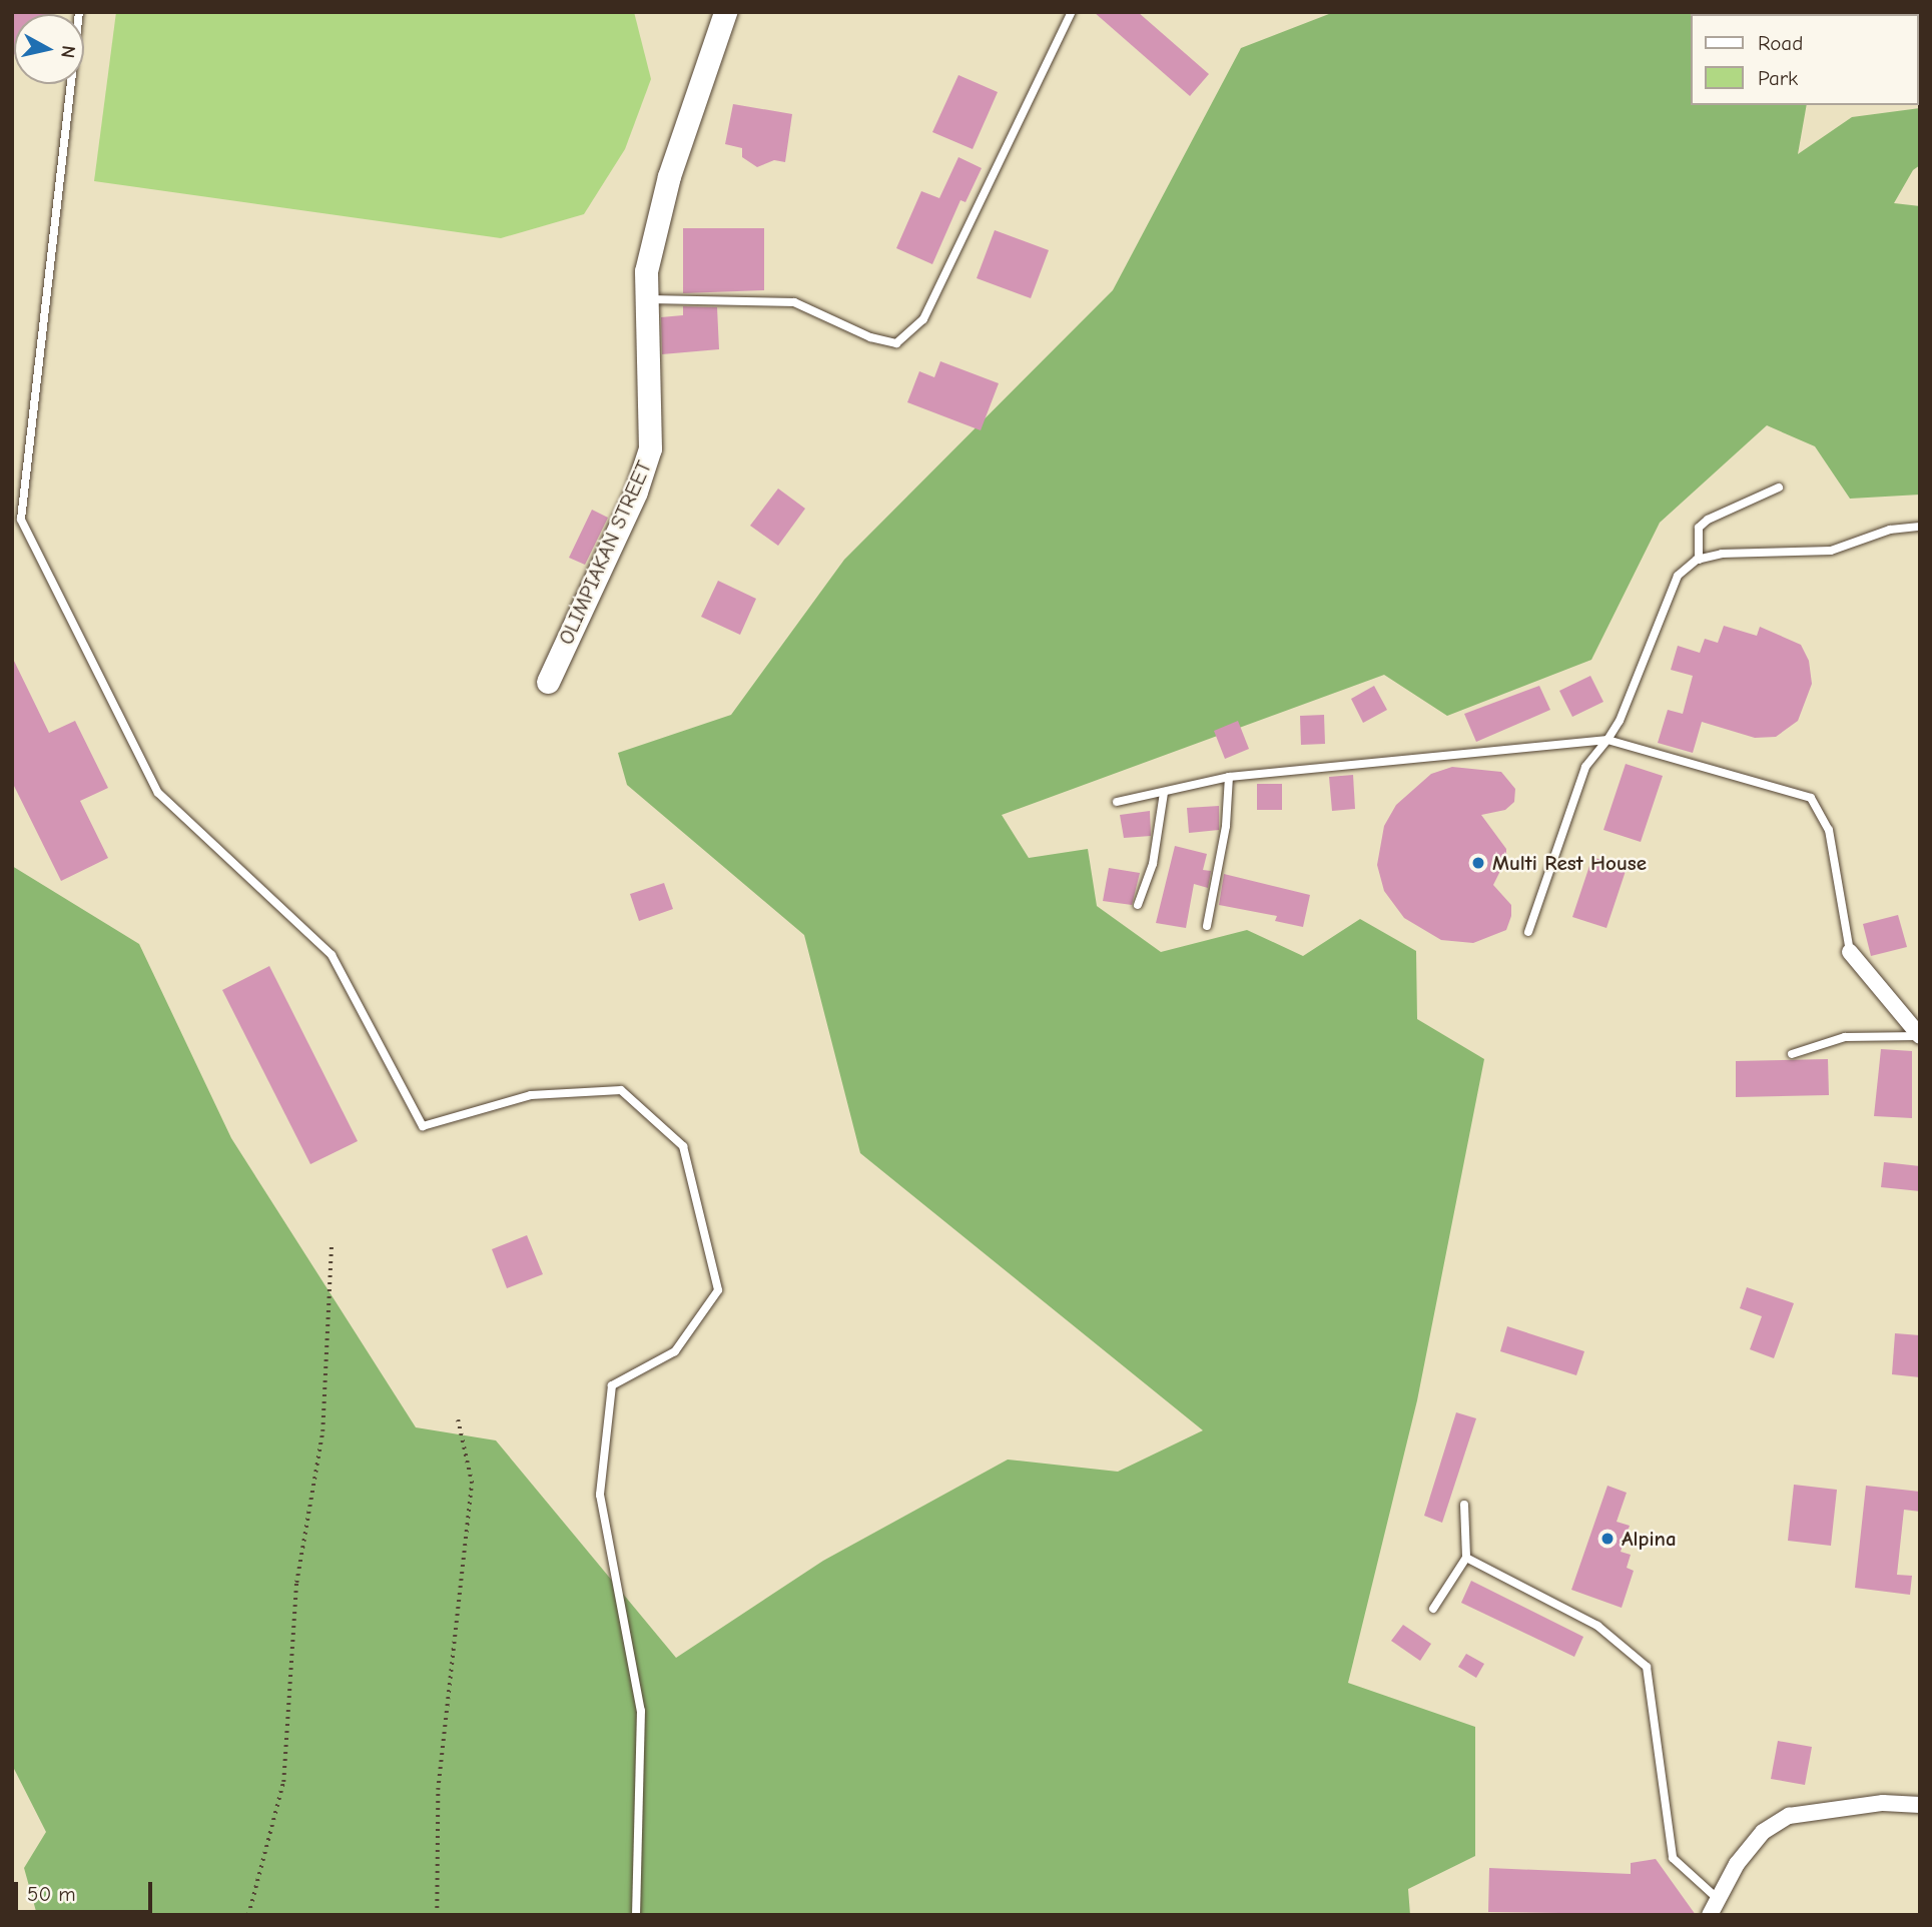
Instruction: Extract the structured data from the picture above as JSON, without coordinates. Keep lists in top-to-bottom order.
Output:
{
  "streets": {
    "street": ["OLIMPIAKAN STREET"]
  },
  "places": ["Multi Rest House", "Alpina"],
  "legend": ["Road", "Park"],
  "scale_bar": "50 m",
  "north": "right"
}
